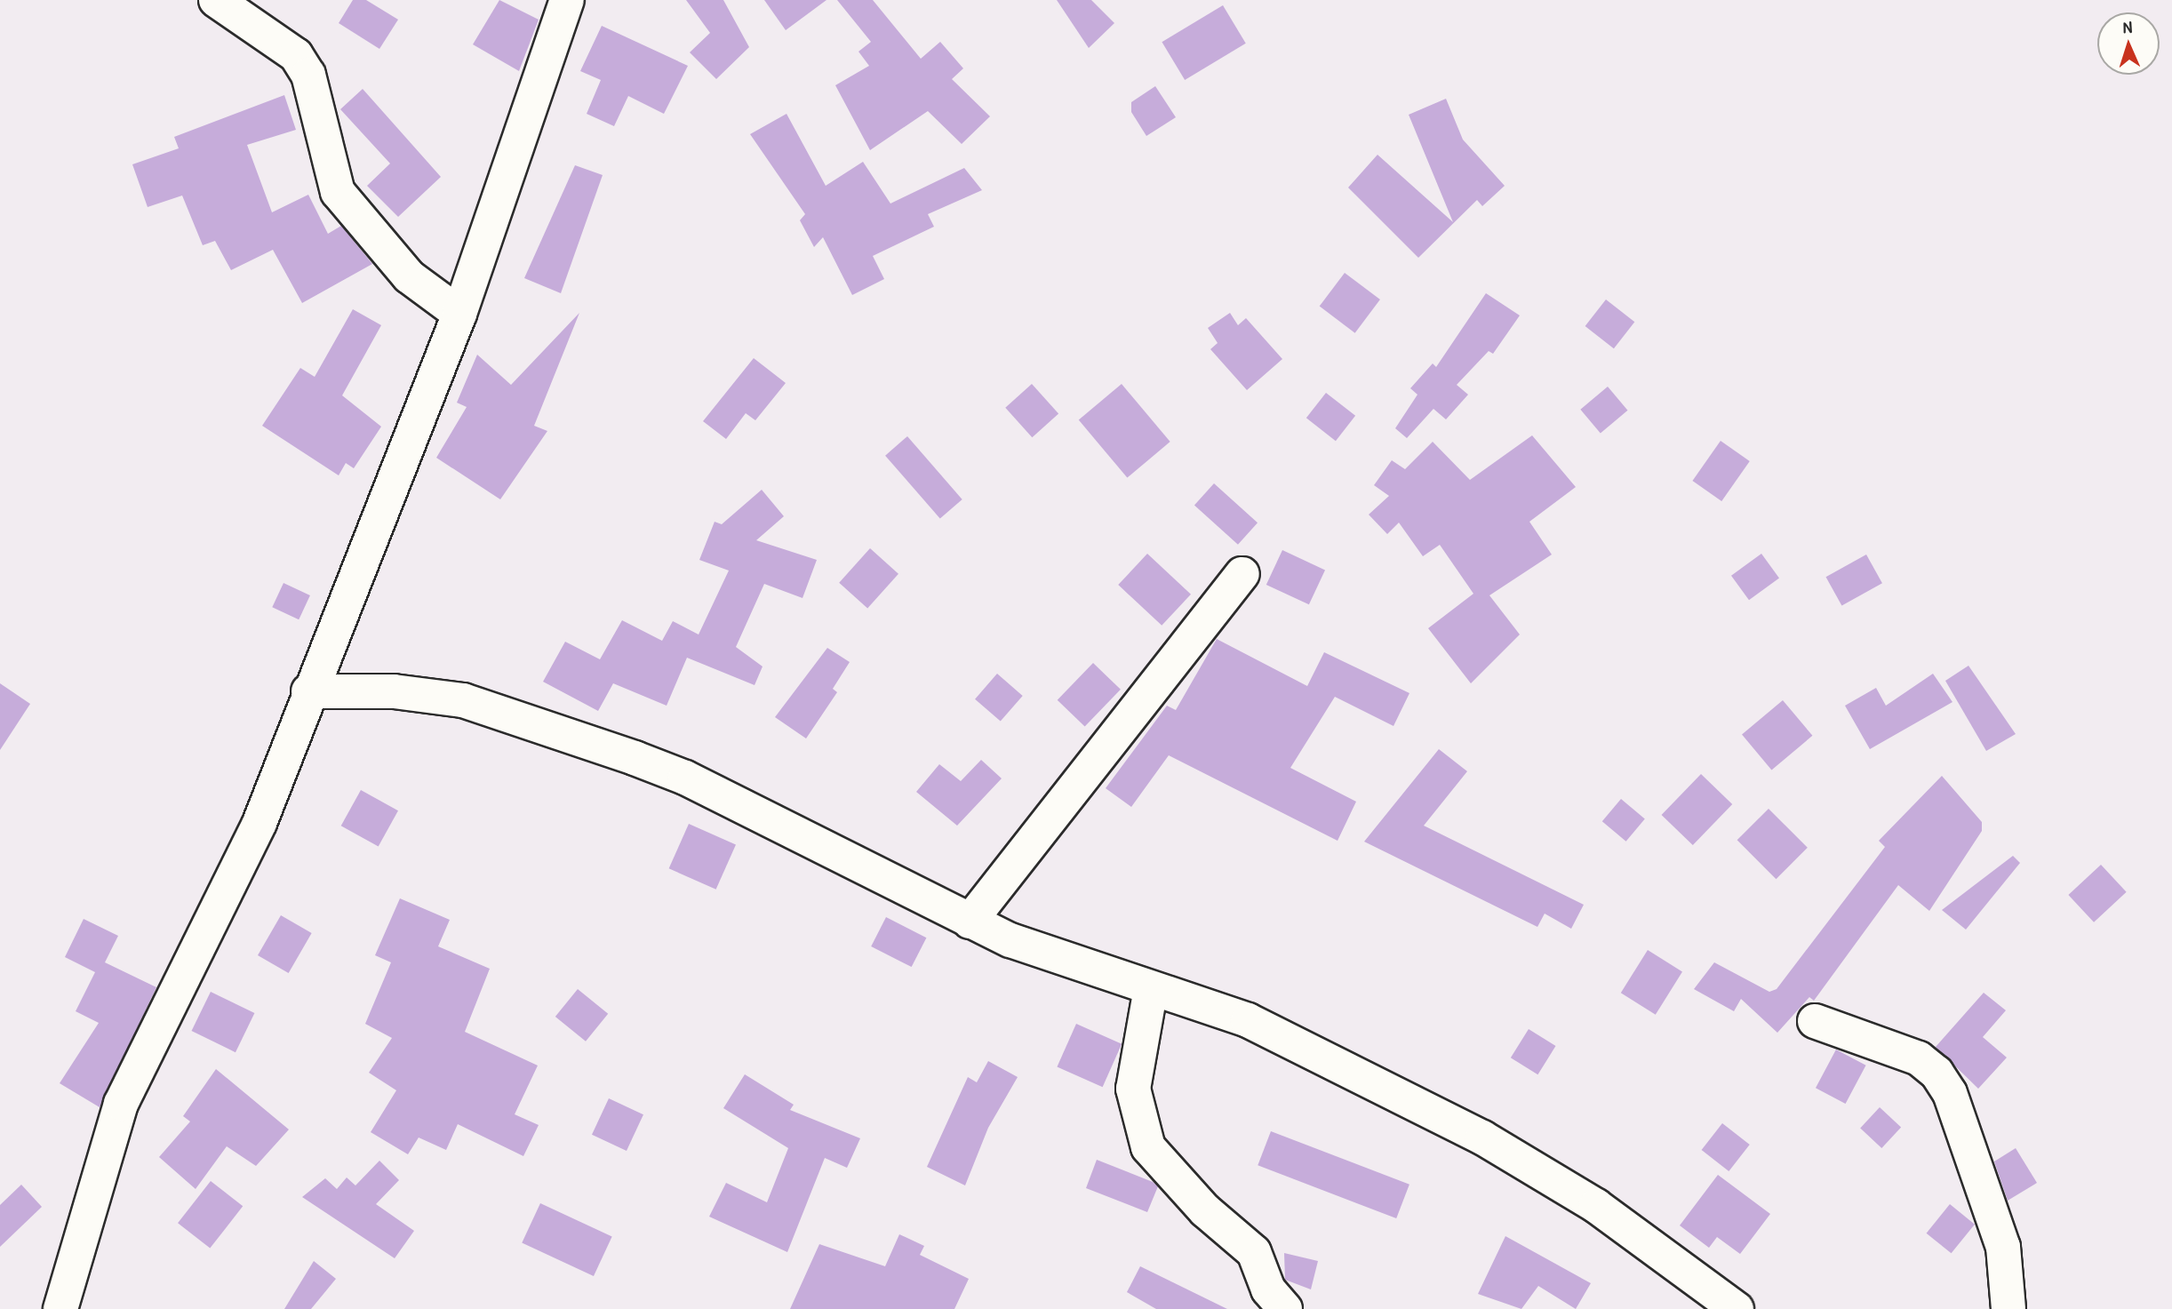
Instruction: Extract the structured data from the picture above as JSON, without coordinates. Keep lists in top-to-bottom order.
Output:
{
  "north": "top"
}
